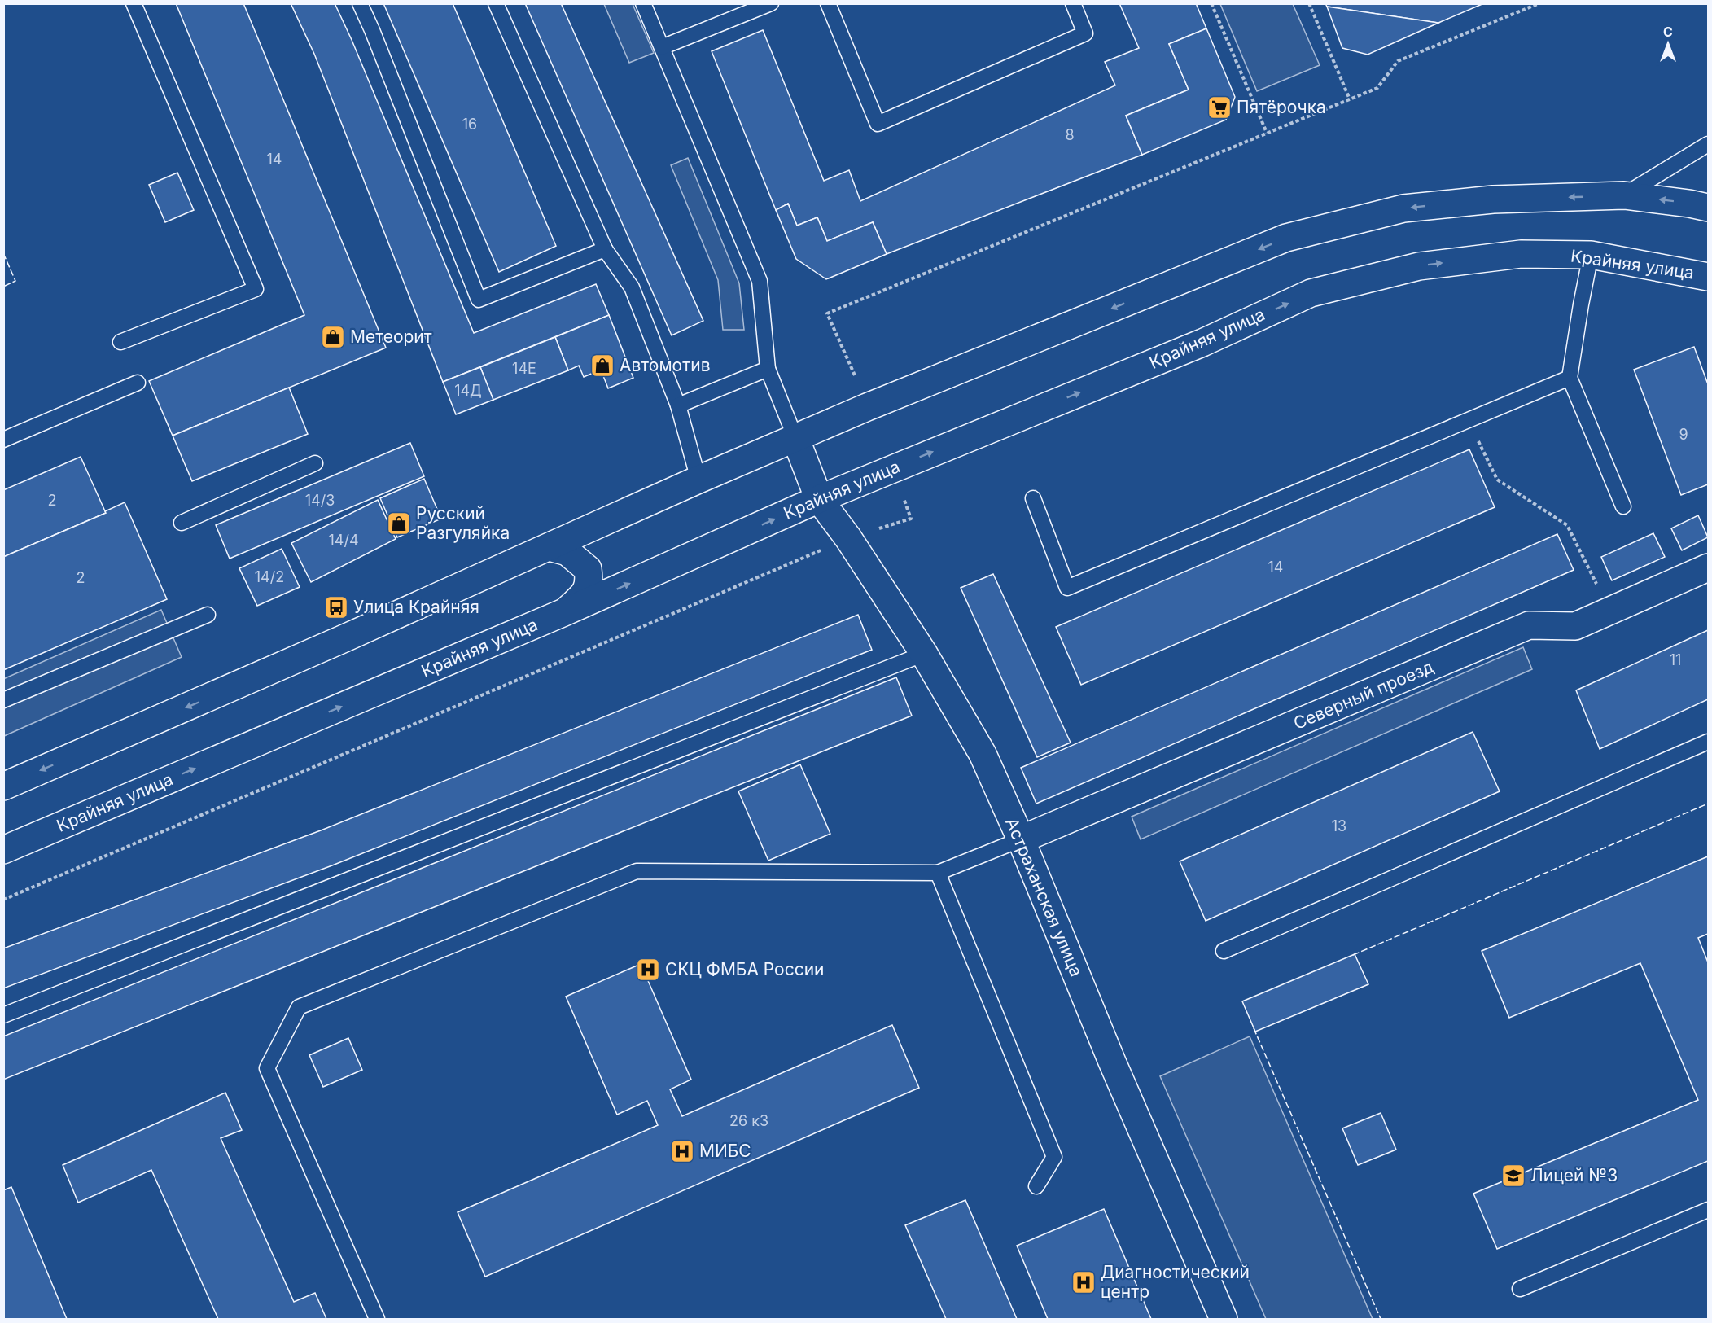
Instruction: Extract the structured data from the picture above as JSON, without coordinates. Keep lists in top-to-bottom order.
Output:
{
  "streets": {
    "main road": ["Крайняя улица", "Северный проезд", "Астраханская улица"]
  },
  "crossings": [
    ["Крайняя улица", "Астраханская улица"],
    ["Северный проезд", "Астраханская улица"]
  ],
  "places": {
    "supermarket": ["Пятёрочка"],
    "shop": ["Метеорит", "Автомотив", "Русский Разгуляйка"],
    "bus stop": ["Улица Крайняя"],
    "hospital": ["СКЦ ФМБА России", "МИБС", "Диагностический центр"],
    "school or university": ["Лицей №3"]
  },
  "house_numbers": [
    "16",
    "8",
    "14",
    "14Е",
    "14Д",
    "9",
    "2",
    "14/3",
    "14/4",
    "14",
    "14/2",
    "2",
    "11",
    "13",
    "26 к3"
  ],
  "north": "top"
}
